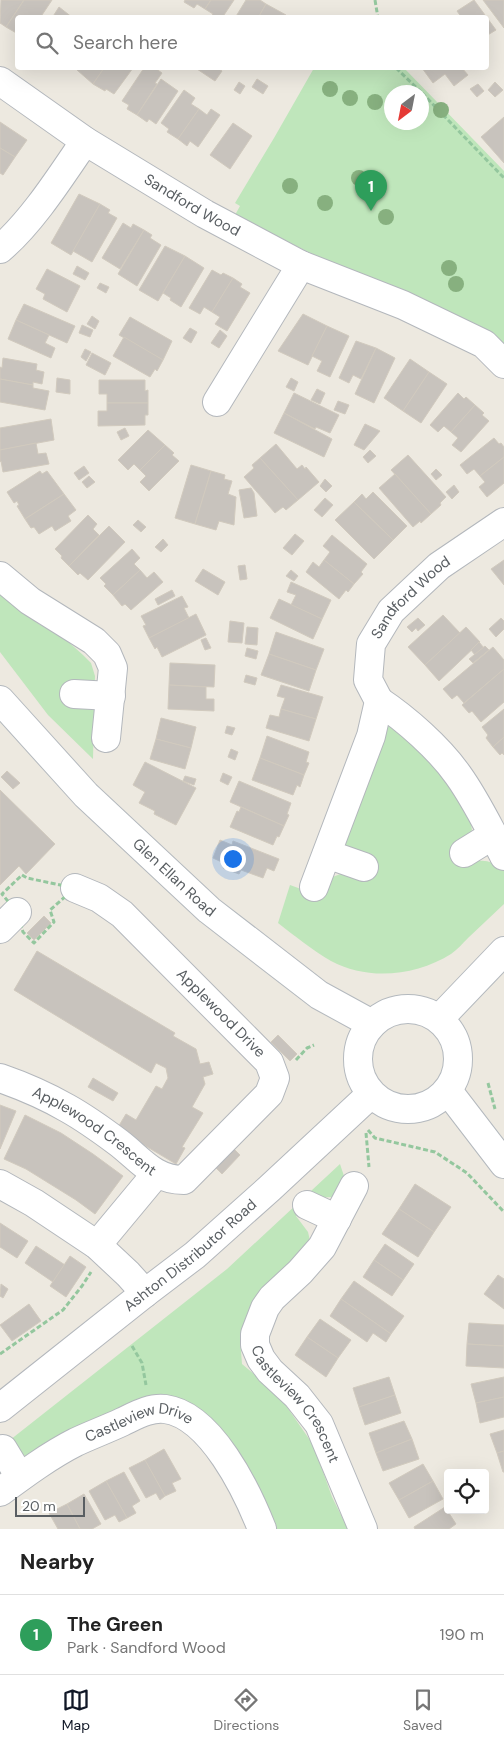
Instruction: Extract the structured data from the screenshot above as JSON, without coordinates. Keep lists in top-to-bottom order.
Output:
{
  "streets": {
    "street": [
      "Sandford Wood",
      "Glen Ellan Road",
      "Applewood Drive",
      "Applewood Crescent",
      "Ashton Distributor Road",
      "Castleview Crescent",
      "Castleview Drive"
    ]
  },
  "crossings": [
    ["Glen Ellan Road", "Ashton Distributor Road"],
    ["Applewood Drive", "Applewood Crescent"]
  ],
  "scale_bar": "20 m",
  "north": "bottom left",
  "page": {
    "search": "Search here",
    "pins": "1",
    "scale": "20 m",
    "heading": "Nearby",
    "list": [
      {
        "mark": "1",
        "name": "The Green",
        "note": "Park · Sandford Wood",
        "value": "190 m"
      }
    ],
    "nav": ["Map", "Directions", "Saved"]
  }
}
